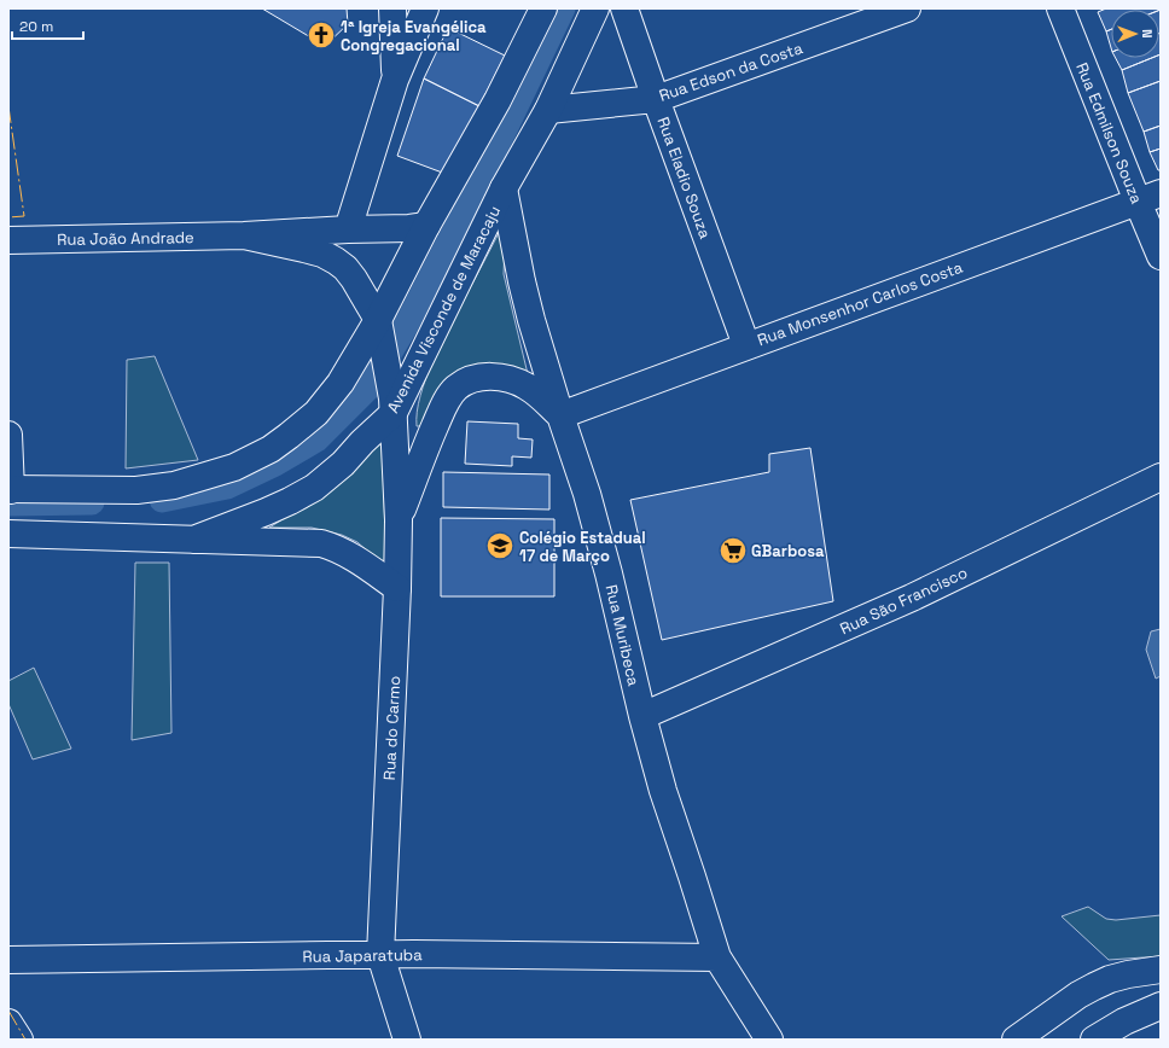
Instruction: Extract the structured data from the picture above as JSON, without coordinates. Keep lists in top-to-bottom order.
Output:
{
  "streets": {
    "street": [
      "Rua Edson da Costa",
      "Rua Edmilson Souza",
      "Rua Eladio Souza",
      "Rua João Andrade",
      "Rua Monsenhor Carlos Costa",
      "Avenida Visconde de Maracaju",
      "Rua São Francisco",
      "Rua Muribeca",
      "Rua do Carmo",
      "Rua Japaratuba"
    ]
  },
  "crossings": [
    ["Rua Edson da Costa", "Rua Eladio Souza"],
    ["Rua Edson da Costa", "Avenida Visconde de Maracaju"],
    ["Rua Edmilson Souza", "Rua Monsenhor Carlos Costa"],
    ["Rua Eladio Souza", "Rua Monsenhor Carlos Costa"],
    ["Rua João Andrade", "Rua do Carmo"],
    ["Rua Monsenhor Carlos Costa", "Rua Muribeca"],
    ["Avenida Visconde de Maracaju", "Rua Muribeca"],
    ["Avenida Visconde de Maracaju", "Rua do Carmo"],
    ["Rua São Francisco", "Rua Muribeca"],
    ["Rua Muribeca", "Rua Japaratuba"],
    ["Rua do Carmo", "Rua Japaratuba"]
  ],
  "places": {
    "church": ["1ª Igreja Evangélica Congregacional"],
    "school or university": ["Colégio Estadual 17 de Março"],
    "supermarket": ["GBarbosa"]
  },
  "scale_bar": "20 m",
  "north": "right"
}
